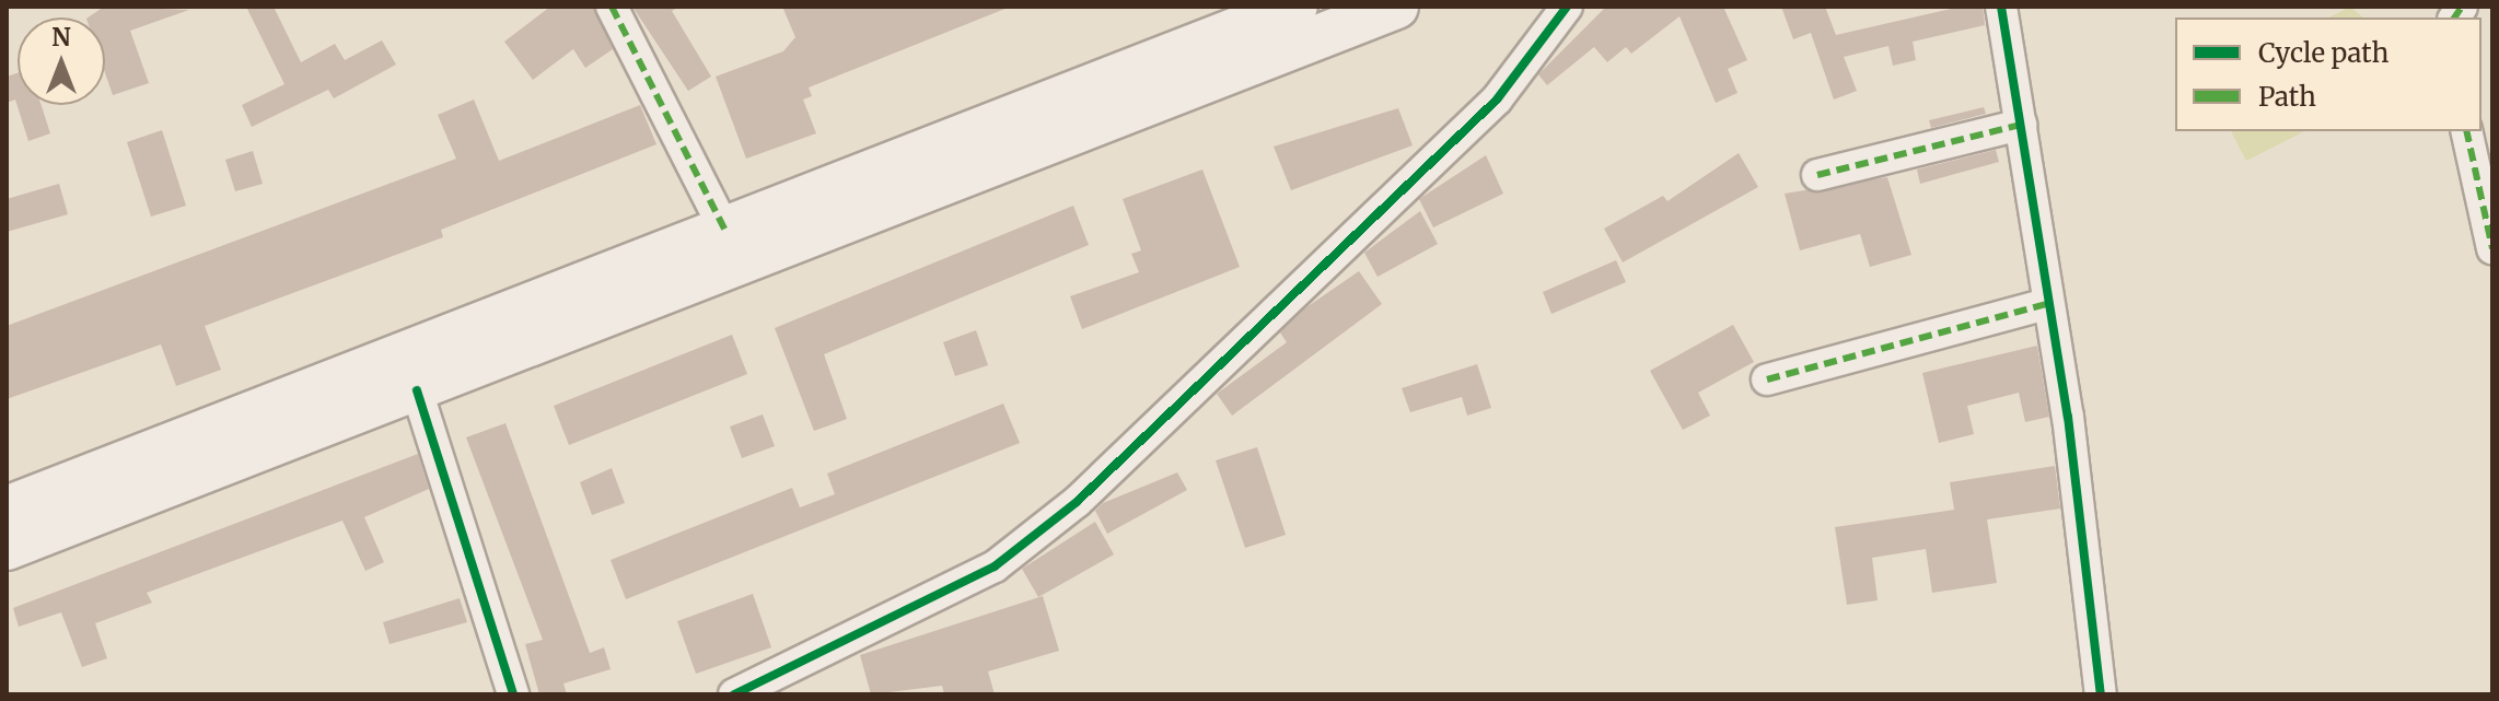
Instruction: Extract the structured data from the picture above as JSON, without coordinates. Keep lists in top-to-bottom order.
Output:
{
  "legend": ["Cycle path", "Path"],
  "north": "top"
}
